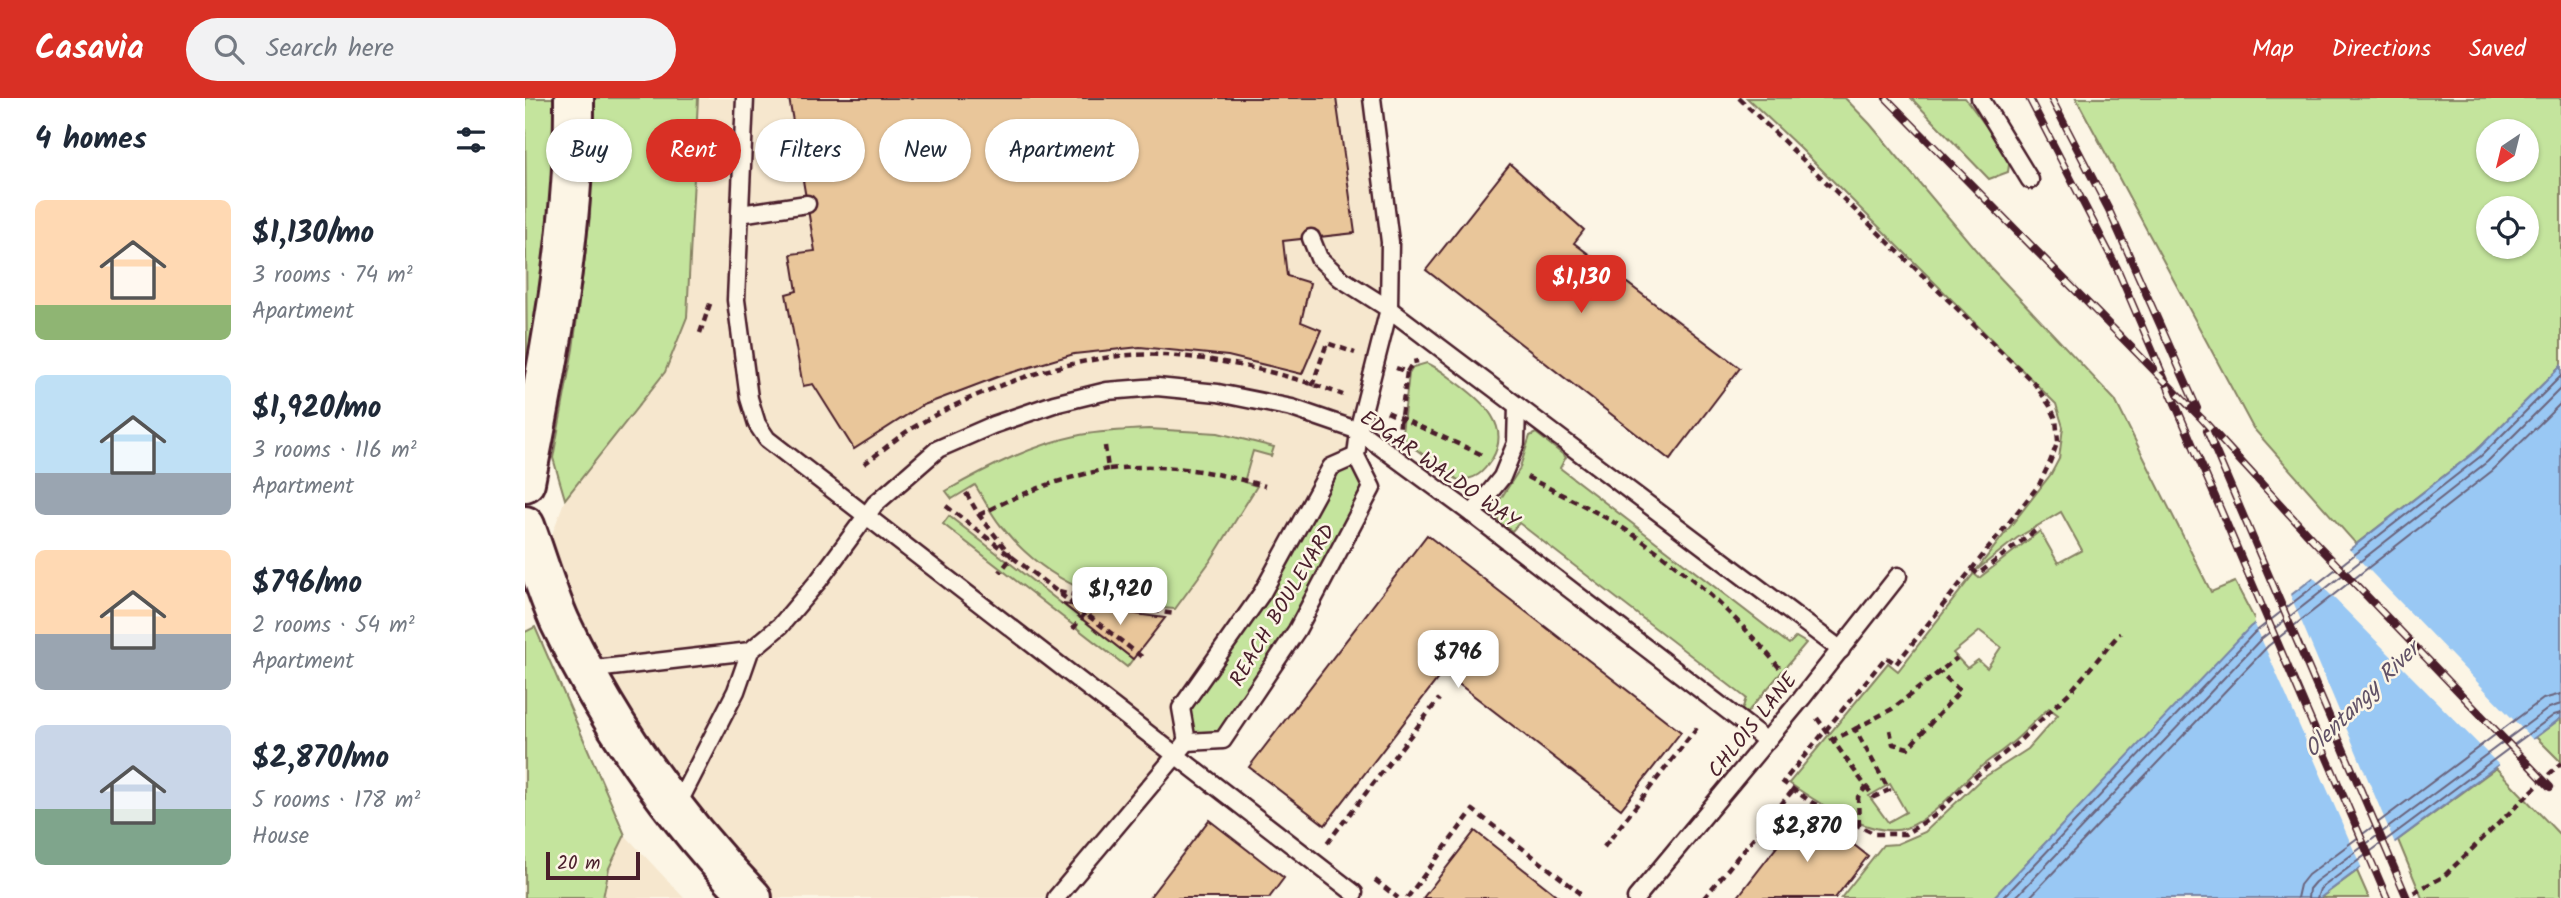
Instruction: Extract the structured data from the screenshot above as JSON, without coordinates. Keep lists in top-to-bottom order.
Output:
{
  "streets": {
    "lane": ["EDGAR WALDO WAY", "REACH BOULEVARD", "CHLOIS LANE"]
  },
  "crossings": [
    ["EDGAR WALDO WAY", "CHLOIS LANE"]
  ],
  "water": ["Olentangy River"],
  "scale_bar": "20 m",
  "north": "bottom left",
  "page": {
    "header": "Casavia",
    "search": "Search here",
    "nav": ["Map", "Directions", "Saved"],
    "heading": "4 homes",
    "chip": [
      "Buy",
      "Rent",
      "Filters",
      "New",
      "Apartment"
    ],
    "list": [
      {
        "name": "$1,130/mo",
        "note": "3 rooms · 74 m² · Apartment"
      },
      {
        "name": "$1,920/mo",
        "note": "3 rooms · 116 m² · Apartment"
      },
      {
        "name": "$796/mo",
        "note": "2 rooms · 54 m² · Apartment"
      },
      {
        "name": "$2,870/mo",
        "note": "5 rooms · 178 m² · House"
      }
    ],
    "price": [
      "$1,130",
      "$1,920",
      "$796",
      "$2,870"
    ],
    "scale": "20 m"
  }
}
